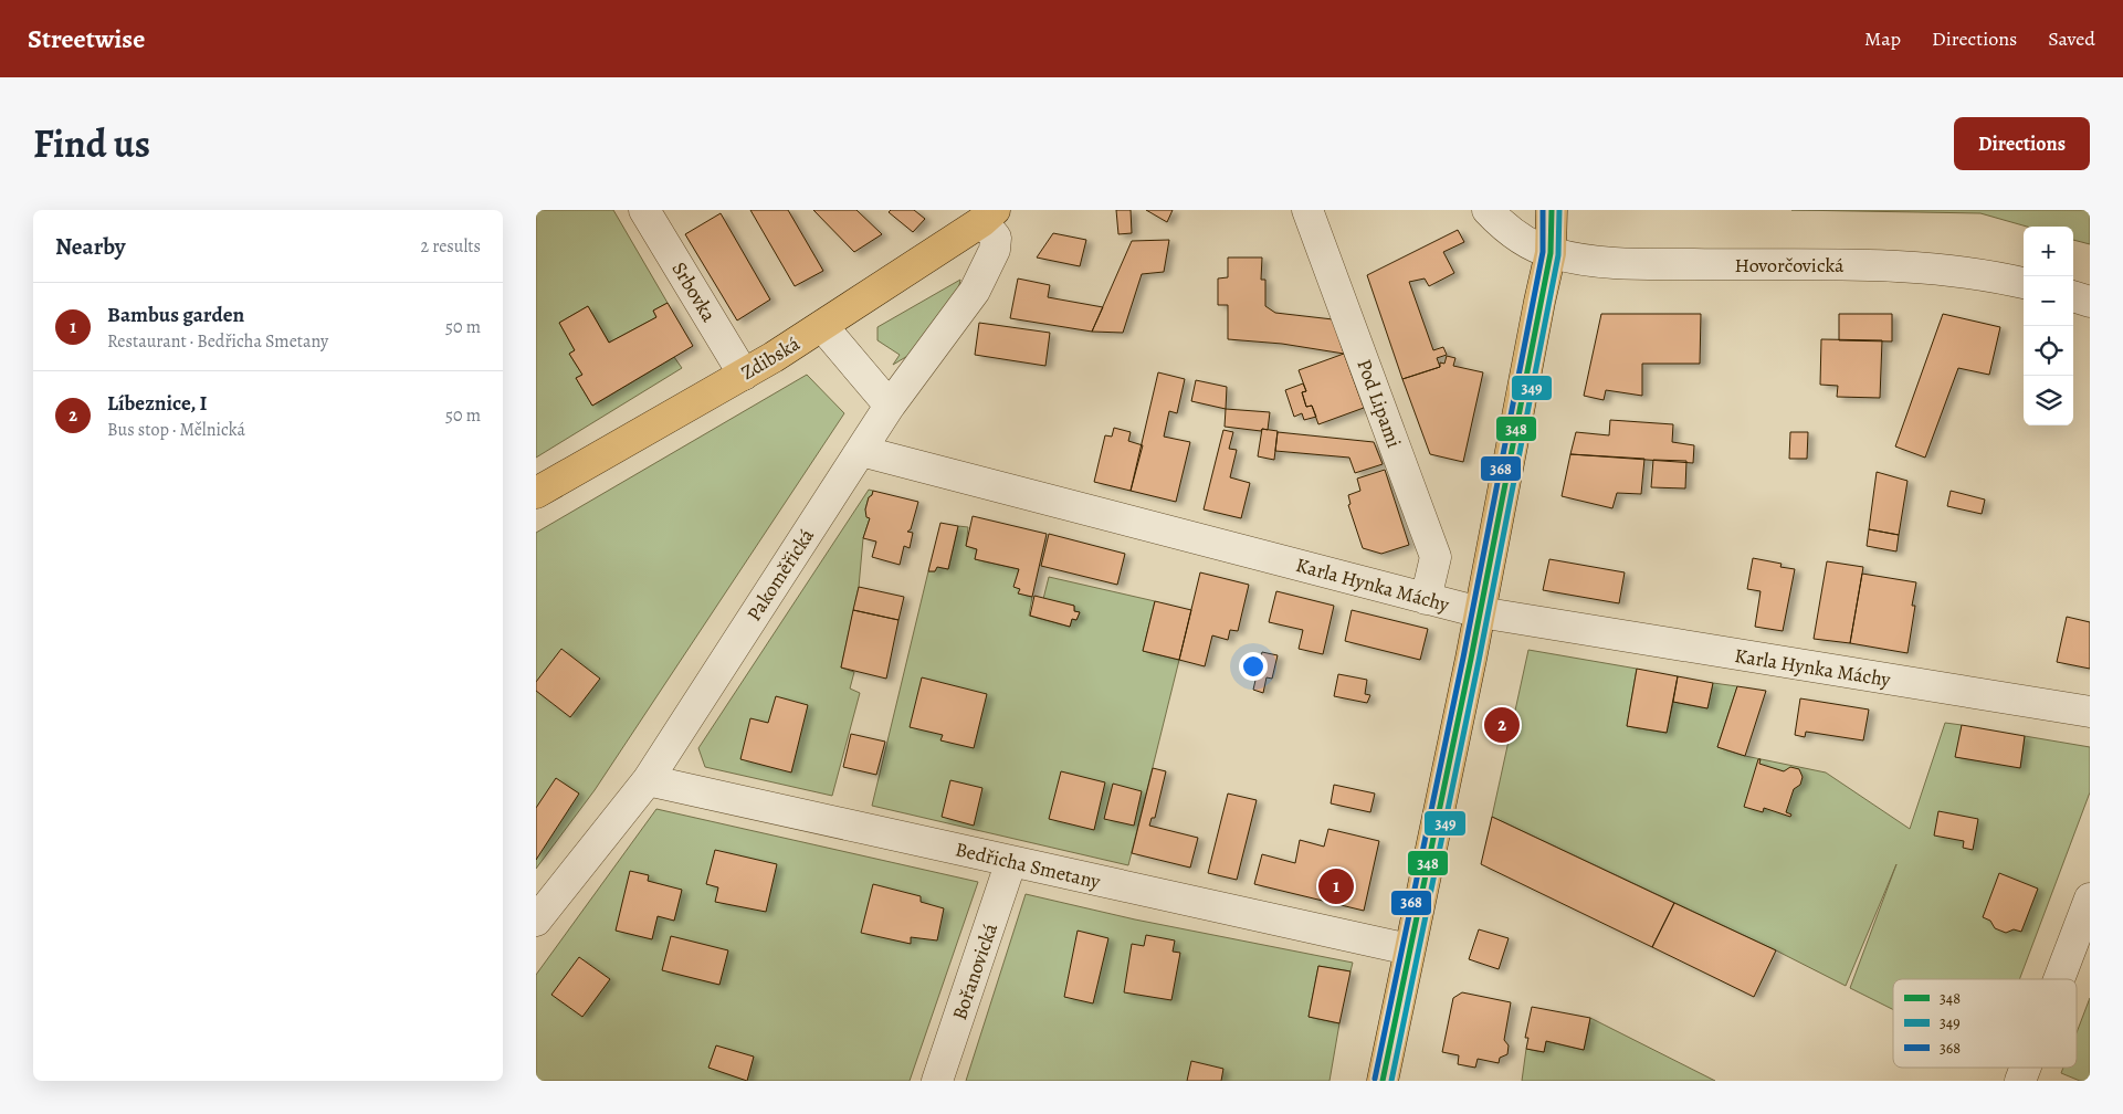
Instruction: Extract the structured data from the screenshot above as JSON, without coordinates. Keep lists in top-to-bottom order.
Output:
{
  "streets": {
    "main road": ["Zdibská"],
    "street": [
      "Hovorčovická",
      "Srbovka",
      "Pod Lipami",
      "Pakoměřická",
      "Karla Hynka Máchy",
      "Bedřicha Smetany",
      "Bořanovická"
    ]
  },
  "crossings": [
    ["Srbovka", "Zdibská"],
    ["Zdibská", "Pakoměřická"],
    ["Pod Lipami", "Karla Hynka Máchy"],
    ["Pakoměřická", "Karla Hynka Máchy"],
    ["Pakoměřická", "Bedřicha Smetany"],
    ["Bedřicha Smetany", "Bořanovická"]
  ],
  "lines": ["transit line 348", "transit line 349", "transit line 368"],
  "legend": ["348", "349", "368"],
  "page": {
    "header": "Streetwise",
    "nav": ["Map", "Directions", "Saved"],
    "title": "Find us",
    "buttons": "Directions",
    "heading": ["Nearby", "2 results"],
    "map_buttons": ["+", "−"],
    "list": [
      {
        "mark": "1",
        "name": "Bambus garden",
        "note": "Restaurant · Bedřicha Smetany",
        "value": "50 m"
      },
      {
        "mark": "2",
        "name": "Líbeznice, I",
        "note": "Bus stop · Mělnická",
        "value": "50 m"
      }
    ],
    "pins": ["2", "1"]
  }
}
